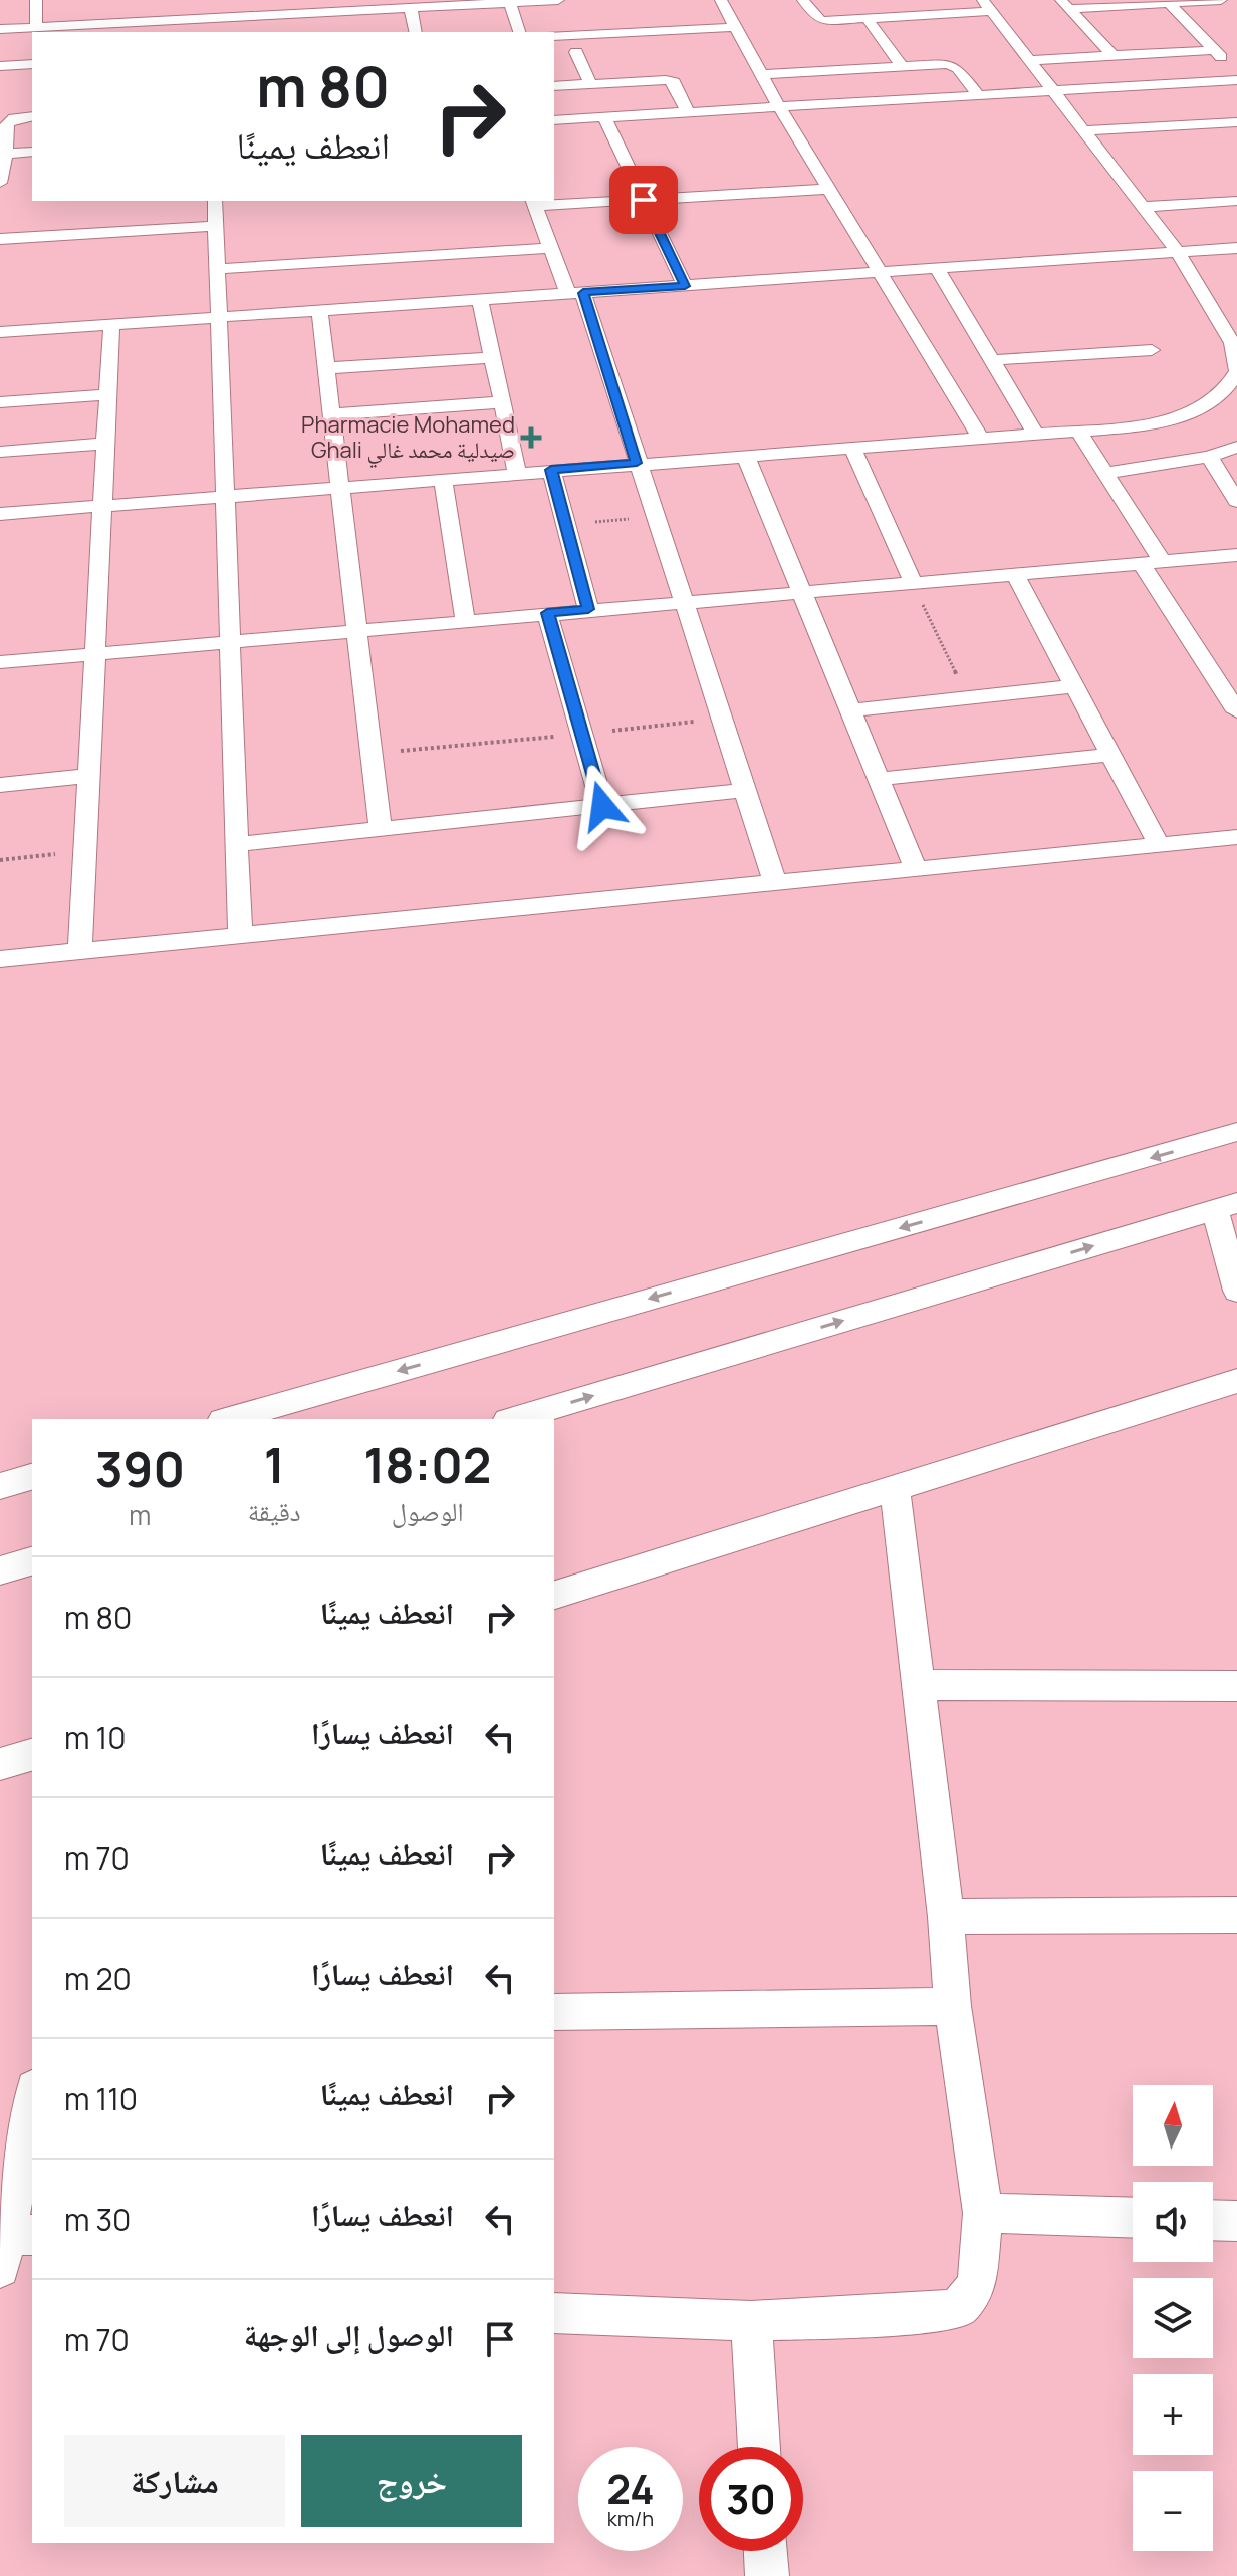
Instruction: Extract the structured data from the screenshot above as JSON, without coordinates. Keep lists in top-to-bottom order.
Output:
{
  "places": {
    "health": ["Pharmacie Mohamed Ghali صيدلية محمد غالي"]
  },
  "north": "top",
  "page": {
    "turn": ["80 m", "انعطف يمينًا"],
    "eta": [
      "18:02",
      "الوصول",
      "1",
      "دقيقة",
      "390",
      "m"
    ],
    "list": [
      {
        "name": "انعطف يمينًا",
        "value": "80 m"
      },
      {
        "name": "انعطف يسارًا",
        "value": "10 m"
      },
      {
        "name": "انعطف يمينًا",
        "value": "70 m"
      },
      {
        "name": "انعطف يسارًا",
        "value": "20 m"
      },
      {
        "name": "انعطف يمينًا",
        "value": "110 m"
      },
      {
        "name": "انعطف يسارًا",
        "value": "30 m"
      },
      {
        "name": "الوصول إلى الوجهة",
        "value": "70 m"
      }
    ],
    "map_buttons": ["+", "−"],
    "buttons": ["خروج", "مشاركة"],
    "speed": "24 km/h",
    "limit": "30"
  }
}
